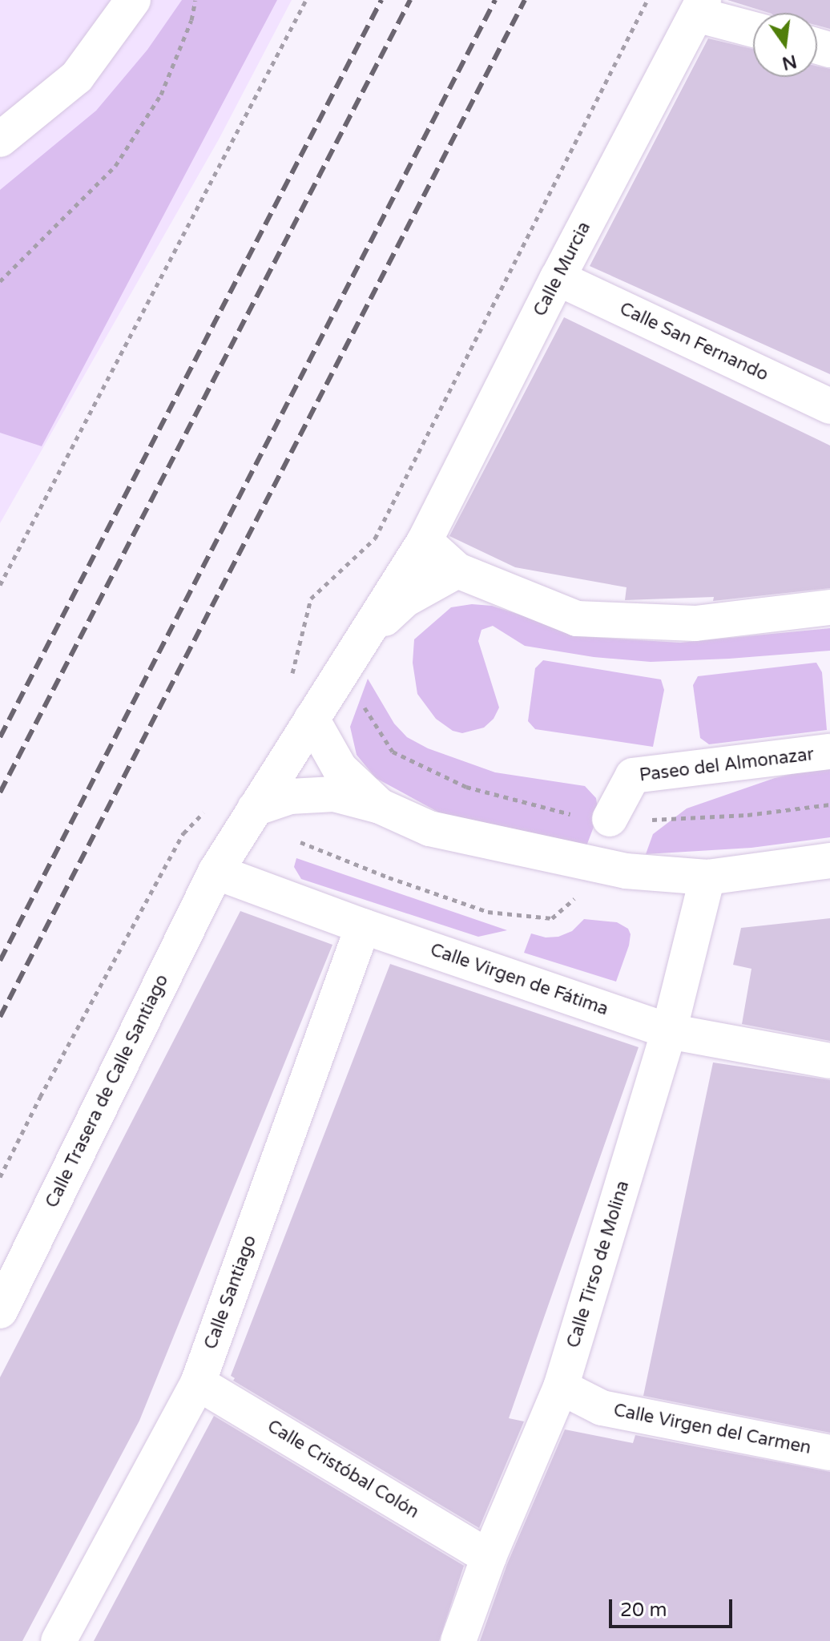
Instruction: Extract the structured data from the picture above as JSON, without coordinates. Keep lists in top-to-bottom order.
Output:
{
  "streets": {
    "street": [
      "Calle Murcia",
      "Calle San Fernando",
      "Paseo del Almonazar",
      "Calle Virgen de Fátima",
      "Calle Trasera de Calle Santiago",
      "Calle Tirso de Molina",
      "Calle Santiago",
      "Calle Virgen del Carmen",
      "Calle Cristóbal Colón"
    ]
  },
  "crossings": [
    ["Calle Murcia", "Calle San Fernando"],
    ["Calle Murcia", "Calle Trasera de Calle Santiago"],
    ["Calle Virgen de Fátima", "Calle Trasera de Calle Santiago"],
    ["Calle Virgen de Fátima", "Calle Tirso de Molina"],
    ["Calle Virgen de Fátima", "Calle Santiago"],
    ["Calle Tirso de Molina", "Calle Virgen del Carmen"],
    ["Calle Tirso de Molina", "Calle Cristóbal Colón"],
    ["Calle Santiago", "Calle Cristóbal Colón"]
  ],
  "scale_bar": "20 m",
  "north": "bottom"
}
